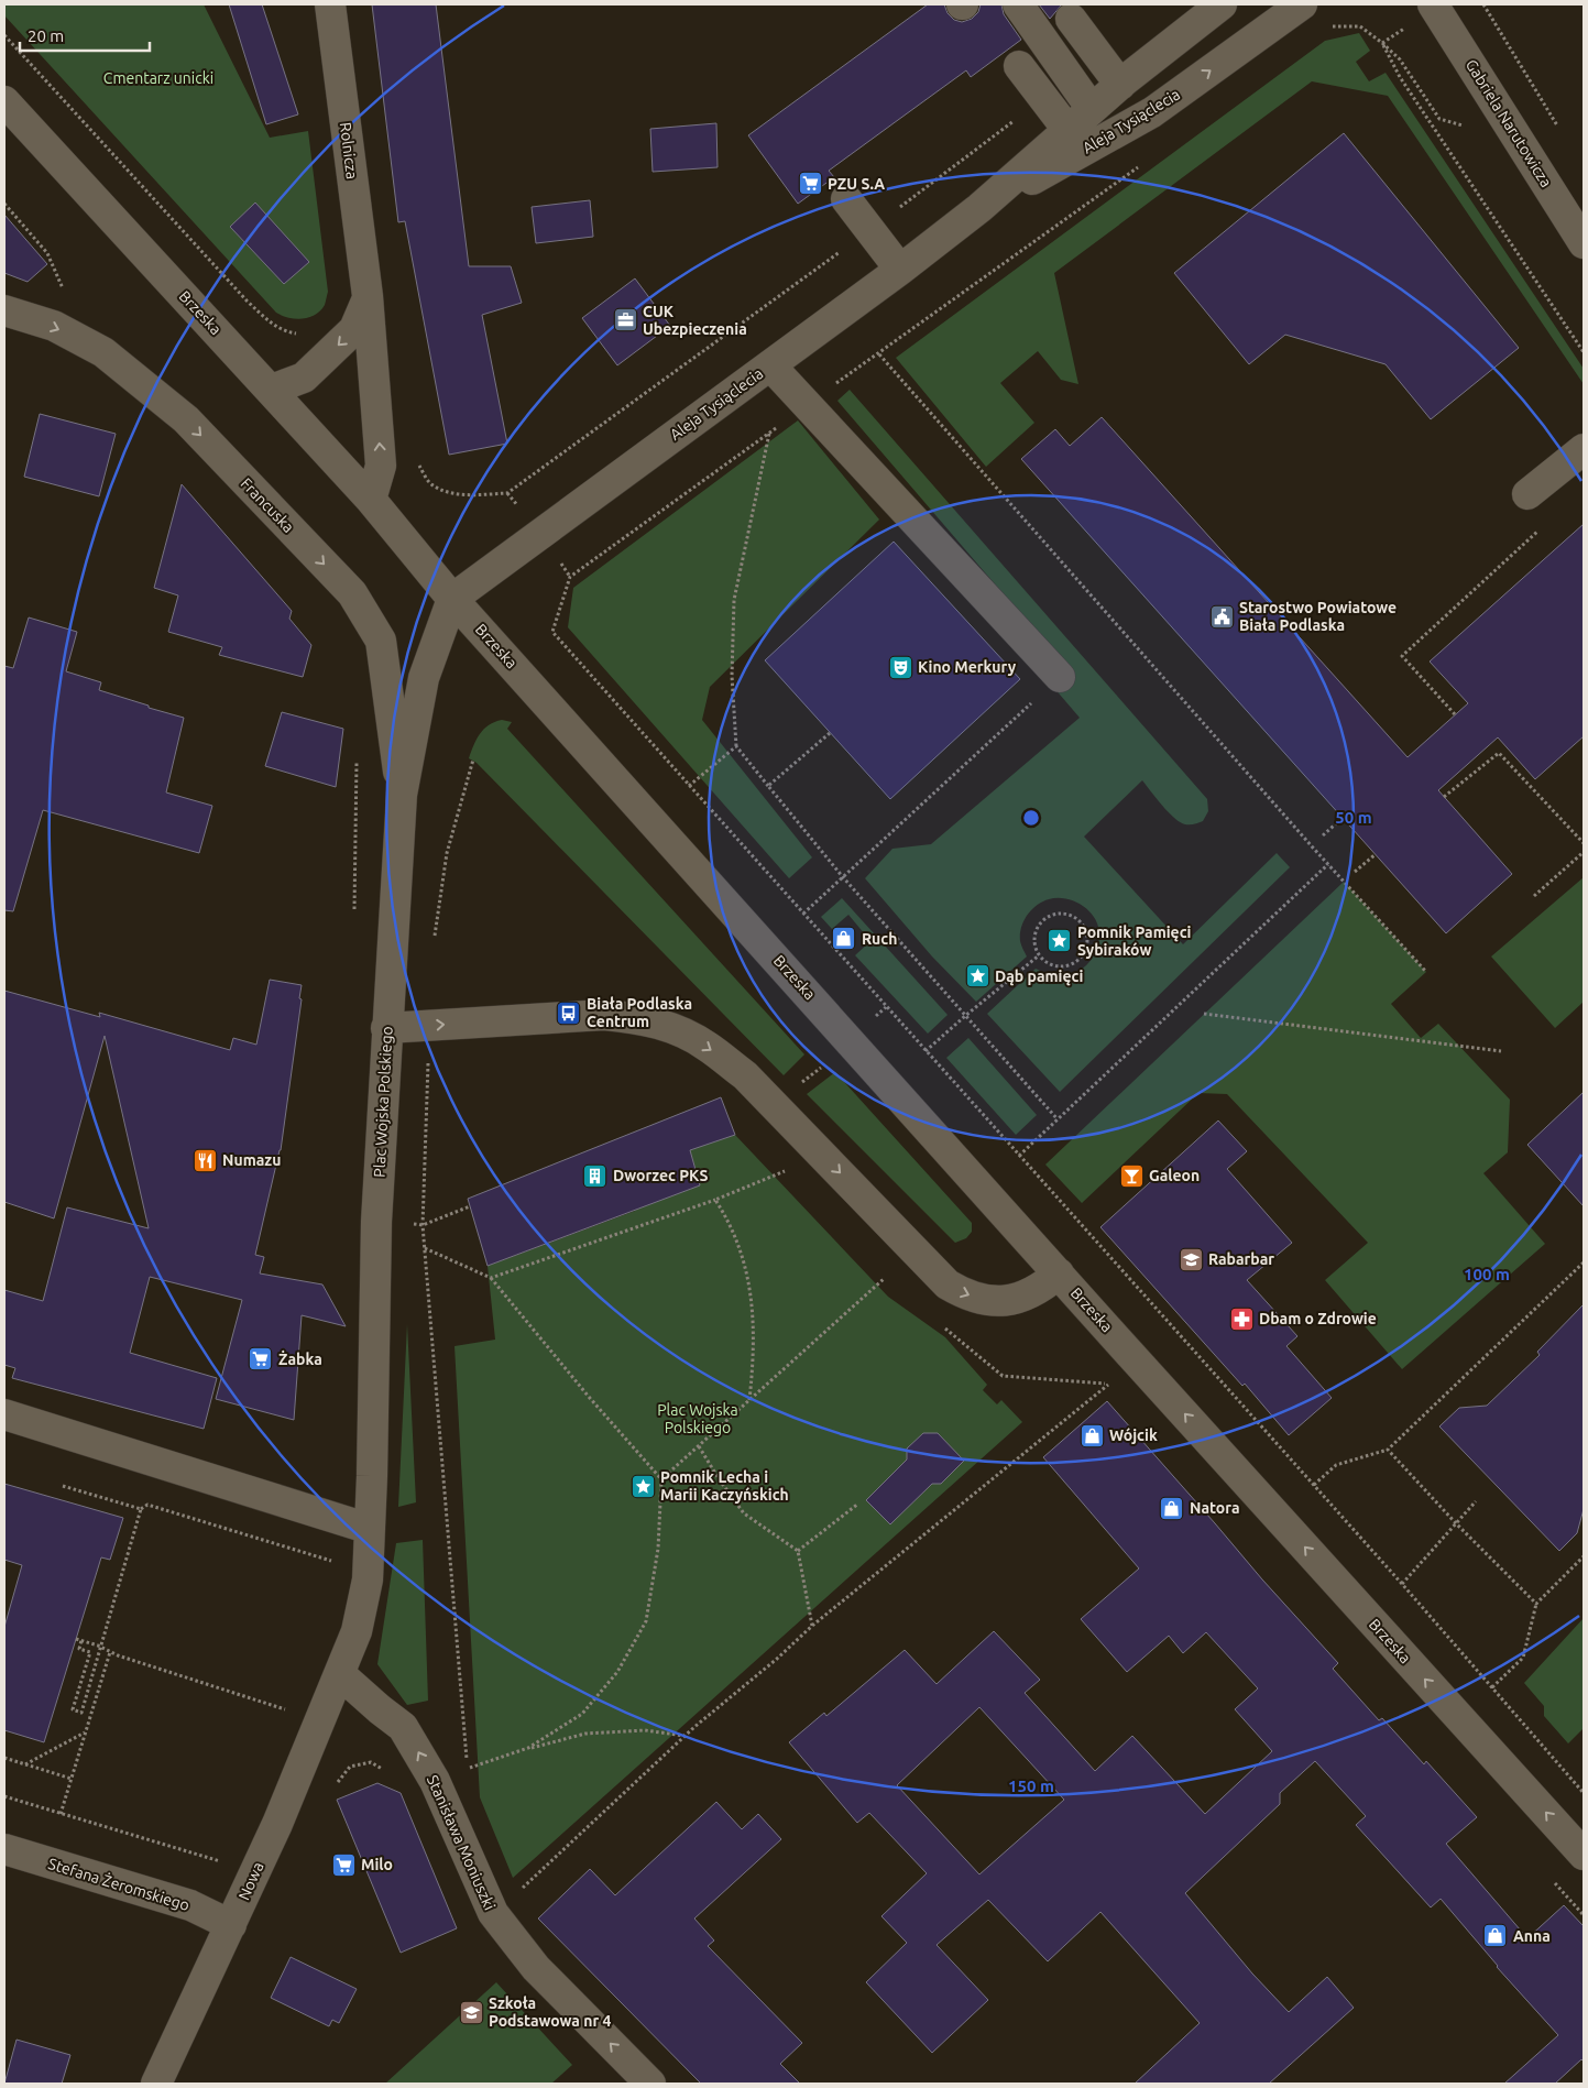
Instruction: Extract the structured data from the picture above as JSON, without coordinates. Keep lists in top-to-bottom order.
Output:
{
  "streets": {
    "street": [
      "Aleja Tysiąclecia",
      "Gabriela Narutowicza",
      "Rolnicza",
      "Brzeska",
      "Francuska",
      "Plac Wojska Polskiego",
      "Stanisława Moniuszki",
      "Nowa",
      "Stefana Żeromskiego"
    ]
  },
  "crossings": [
    ["Aleja Tysiąclecia", "Brzeska"],
    ["Aleja Tysiąclecia", "Plac Wojska Polskiego"],
    ["Rolnicza", "Brzeska"],
    ["Brzeska", "Plac Wojska Polskiego"],
    ["Francuska", "Plac Wojska Polskiego"],
    ["Plac Wojska Polskiego", "Stanisława Moniuszki"],
    ["Plac Wojska Polskiego", "Nowa"],
    ["Stanisława Moniuszki", "Nowa"],
    ["Nowa", "Stefana Żeromskiego"]
  ],
  "one_way": ["Francuska", "Stanisława Moniuszki"],
  "parks": ["Cmentarz unicki", "Plac Wojska Polskiego"],
  "places": {
    "supermarket": ["PZU S.A", "Żabka", "Milo"],
    "office": ["CUK Ubezpieczenia"],
    "public building": ["Starostwo Powiatowe Biała Podlaska"],
    "theatre": ["Kino Merkury"],
    "shop": [
      "Ruch",
      "Wójcik",
      "Natora",
      "Anna"
    ],
    "place": ["Pomnik Pamięci Sybiraków", "Dąb pamięci", "Pomnik Lecha i Marii Kaczyńskich"],
    "bus stop": ["Biała Podlaska Centrum"],
    "restaurant": ["Numazu"],
    "building": ["Dworzec PKS"],
    "bar": ["Galeon"],
    "school or university": ["Rabarbar", "Szkoła Podstawowa nr 4"],
    "pharmacy": ["Dbam o Zdrowie"]
  },
  "scale_bar": "20 m",
  "rings": ["50 m", "100 m", "150 m"]
}
